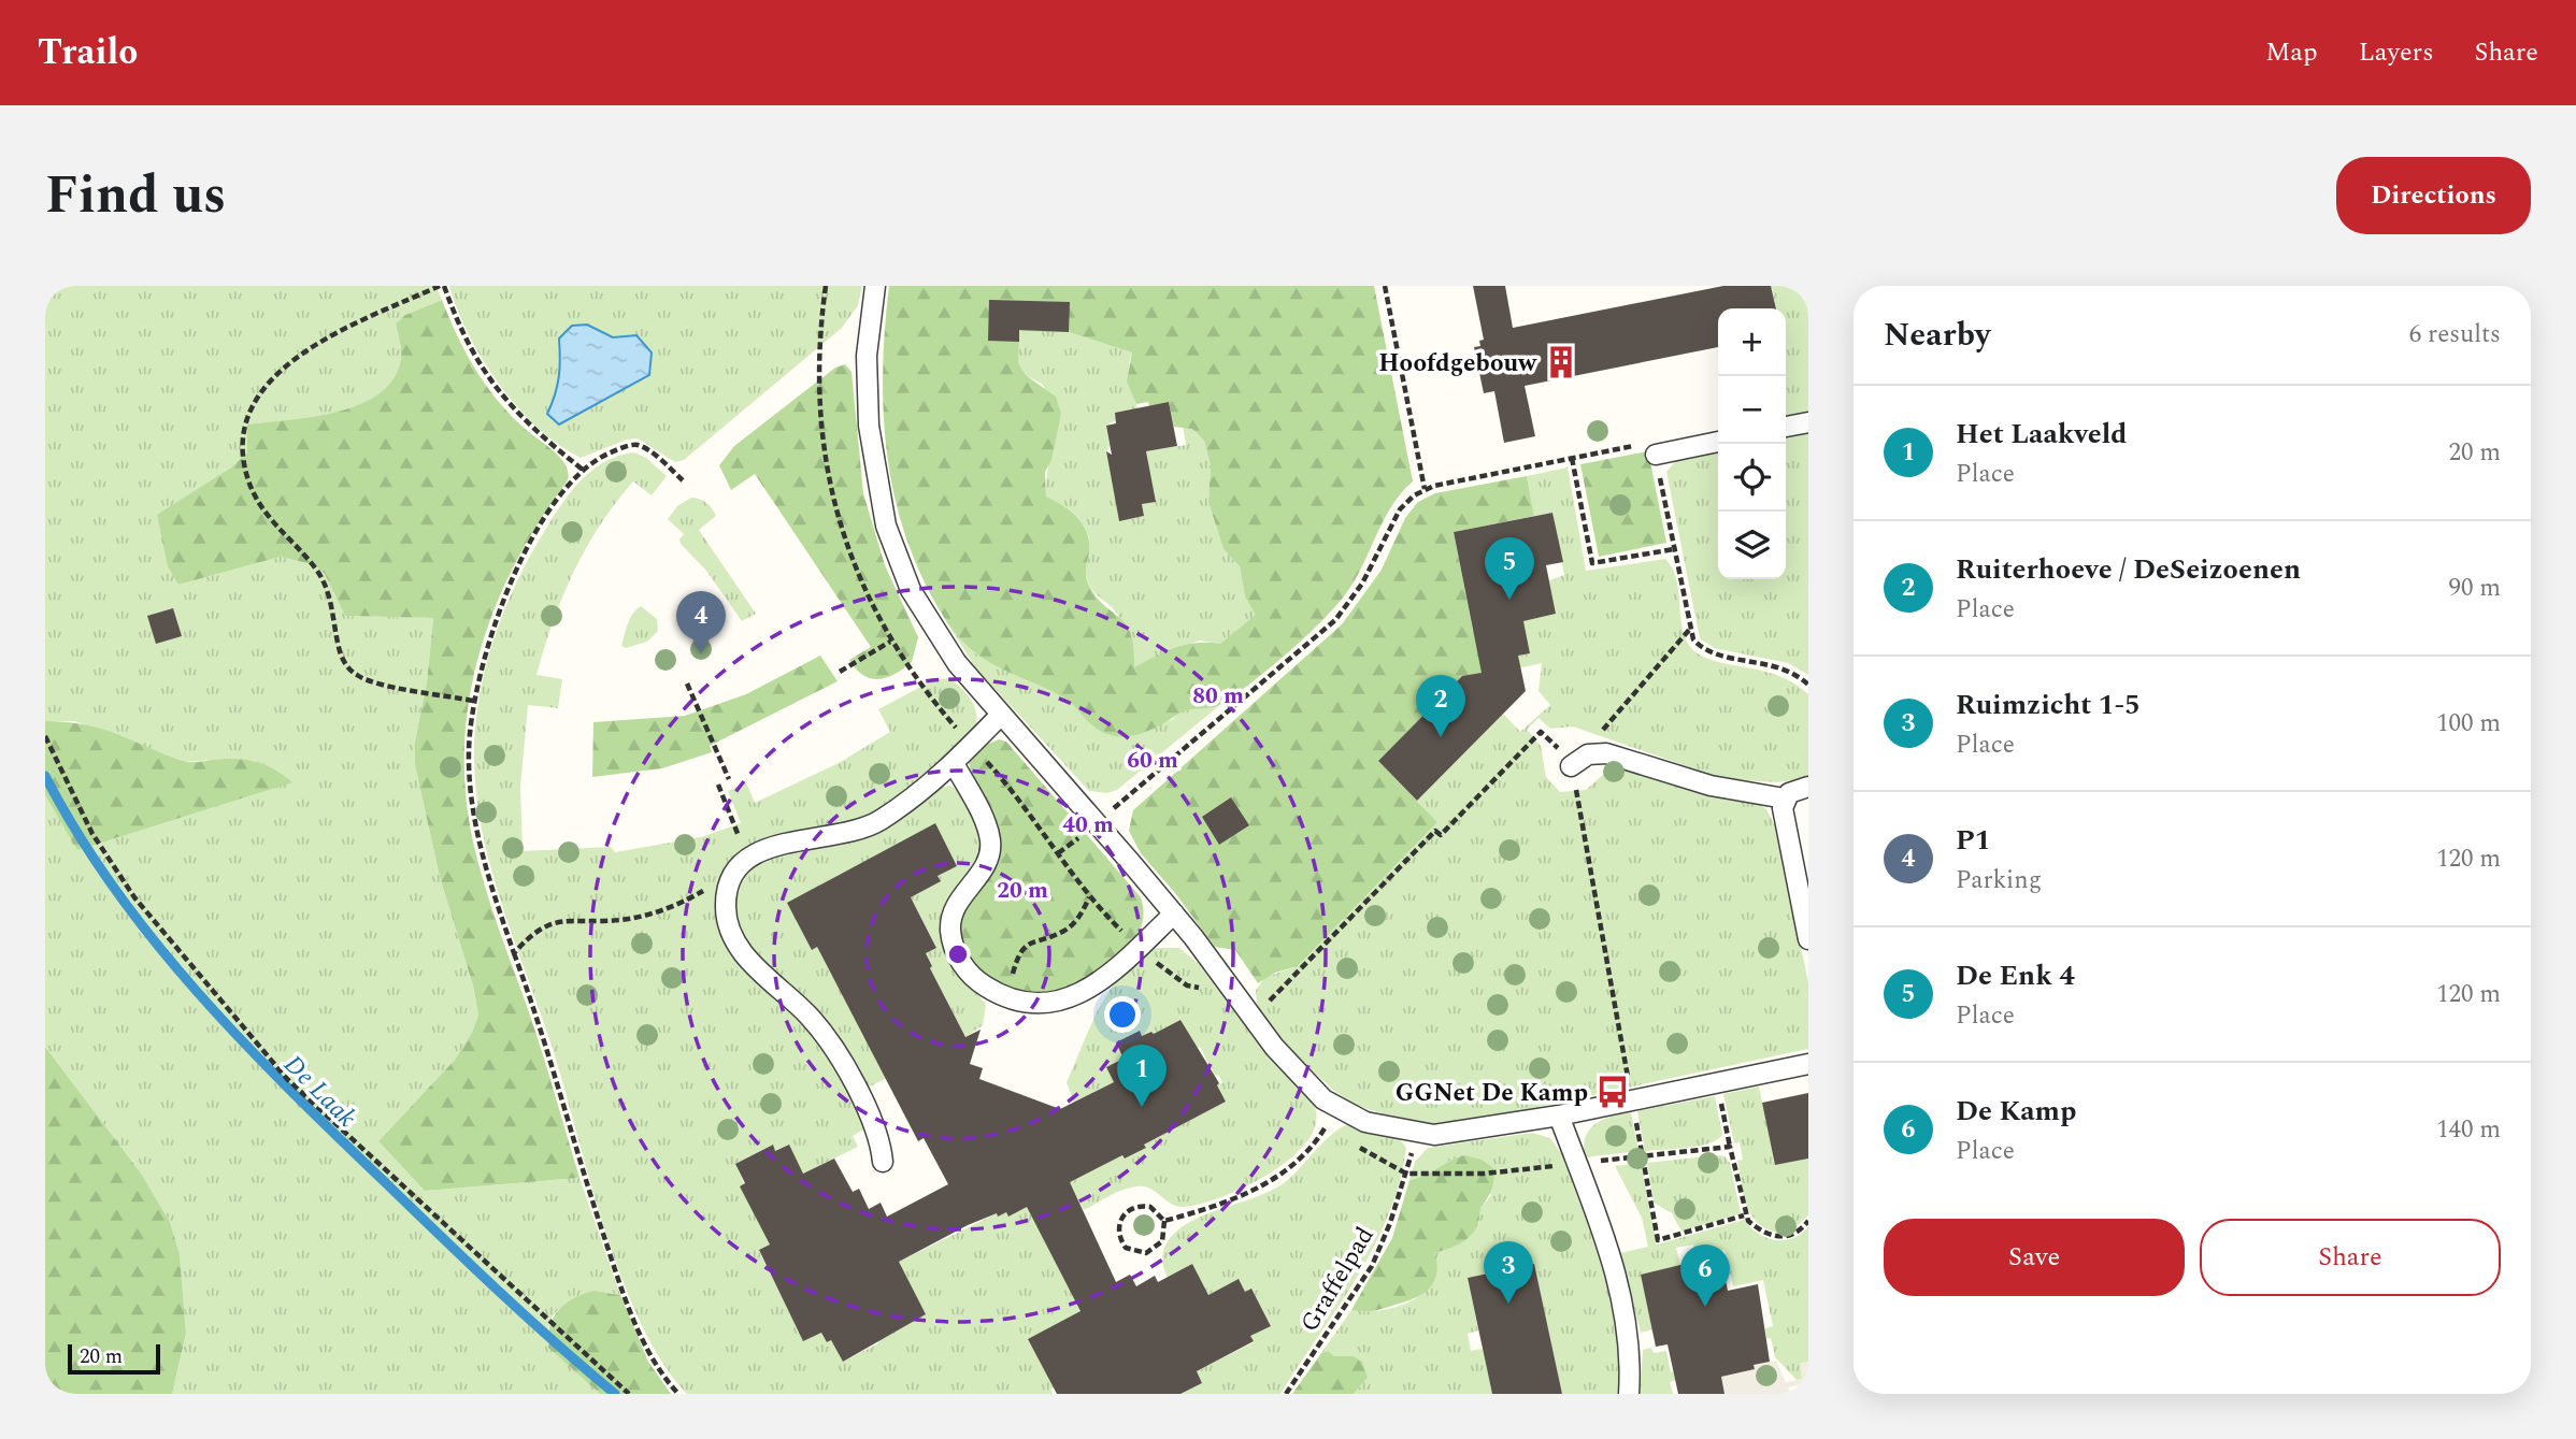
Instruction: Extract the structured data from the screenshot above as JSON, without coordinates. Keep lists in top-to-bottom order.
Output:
{
  "streets": {
    "path": ["Graffelpad"]
  },
  "water": ["De Laak"],
  "places": {
    "building": ["Hoofdgebouw"],
    "bus stop": ["GGNet De Kamp"]
  },
  "scale_bar": "20 m",
  "page": {
    "header": "Trailo",
    "nav": ["Map", "Layers", "Share"],
    "title": "Find us",
    "buttons": [
      "Directions",
      ["Save", "Share"]
    ],
    "heading": ["Nearby", "6 results"],
    "map_buttons": ["+", "−"],
    "list": [
      {
        "mark": "1",
        "name": "Het Laakveld",
        "note": "Place",
        "value": "20 m"
      },
      {
        "mark": "2",
        "name": "Ruiterhoeve / DeSeizoenen",
        "note": "Place",
        "value": "90 m"
      },
      {
        "mark": "3",
        "name": "Ruimzicht 1-5",
        "note": "Place",
        "value": "100 m"
      },
      {
        "mark": "4",
        "name": "P1",
        "note": "Parking",
        "value": "120 m"
      },
      {
        "mark": "5",
        "name": "De Enk 4",
        "note": "Place",
        "value": "120 m"
      },
      {
        "mark": "6",
        "name": "De Kamp",
        "note": "Place",
        "value": "140 m"
      }
    ],
    "pins": [
      "5",
      "4",
      "2",
      "1",
      "3",
      "6"
    ],
    "scale": "20 m"
  },
  "rings": [
    "80 m",
    "60 m",
    "40 m",
    "20 m"
  ]
}
